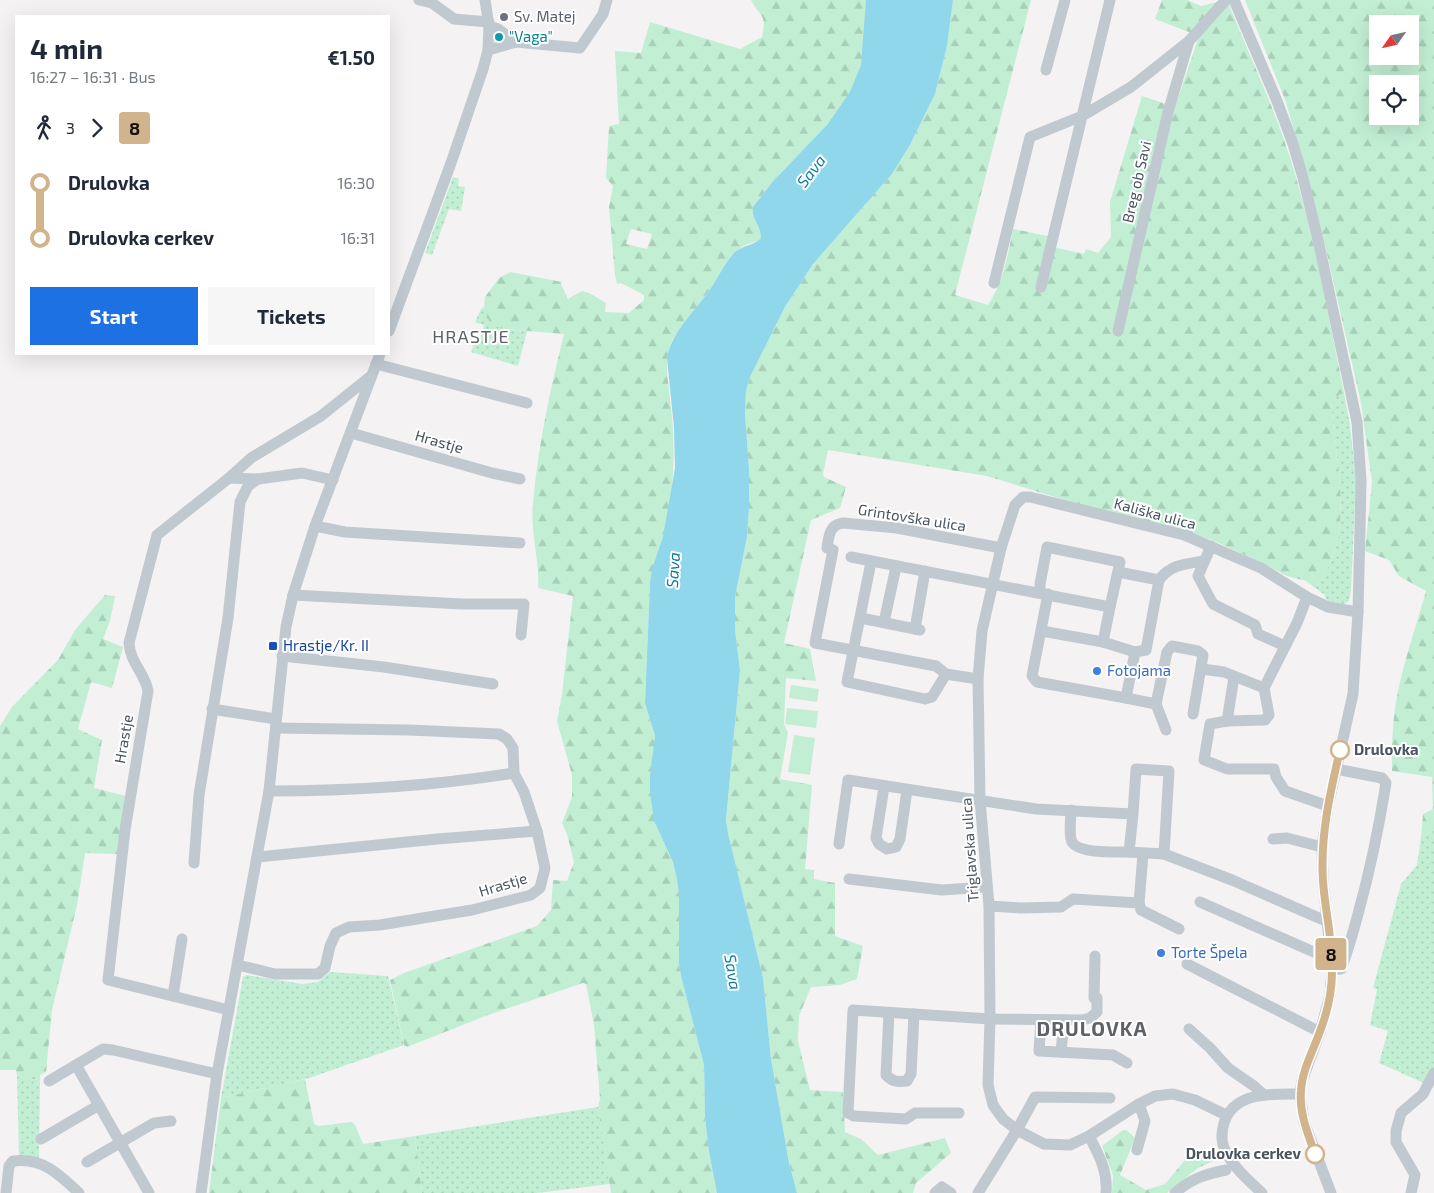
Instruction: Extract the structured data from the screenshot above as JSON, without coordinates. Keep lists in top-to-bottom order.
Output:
{
  "streets": {
    "street": [
      "Breg ob Savi",
      "Hrastje",
      "Kališka ulica",
      "Grintovška ulica",
      "Triglavska ulica"
    ]
  },
  "crossings": [
    ["Kališka ulica", "Grintovška ulica"],
    ["Kališka ulica", "Triglavska ulica"],
    ["Grintovška ulica", "Triglavska ulica"]
  ],
  "districts": ["HRASTJE", "DRULOVKA"],
  "water": ["Sava"],
  "places": {
    "other": [
      "Sv. Matej",
      "\"Vaga\"",
      "Fotojama",
      "Drulovka",
      "Torte Špela",
      "Drulovka cerkev"
    ],
    "transit": ["Hrastje/Kr. II"]
  },
  "lines": ["bus line 8"],
  "north": "bottom left",
  "page": {
    "on_map": "8",
    "heading": ["4 min", "16:27 – 16:31 · Bus", "€1.50"],
    "legs": ["3", "8"],
    "list": [
      {
        "name": "Drulovka",
        "value": "16:30"
      },
      {
        "name": "Drulovka cerkev",
        "value": "16:31"
      }
    ],
    "buttons": ["Start", "Tickets"]
  }
}
